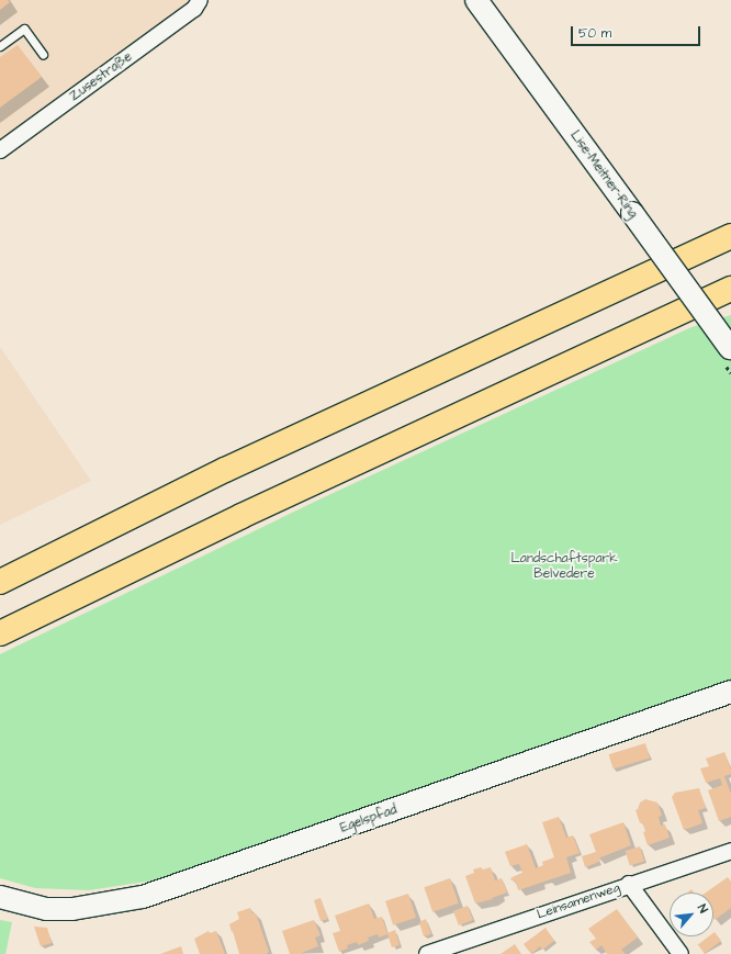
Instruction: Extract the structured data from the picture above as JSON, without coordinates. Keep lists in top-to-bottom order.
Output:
{
  "streets": {
    "street": [
      "Zusestraße",
      "Lise-Meitner-Ring",
      "Egelspfad",
      "Leinsamenweg"
    ]
  },
  "parks": ["Landschaftspark Belvedere"],
  "scale_bar": "50 m",
  "north": "top right"
}
